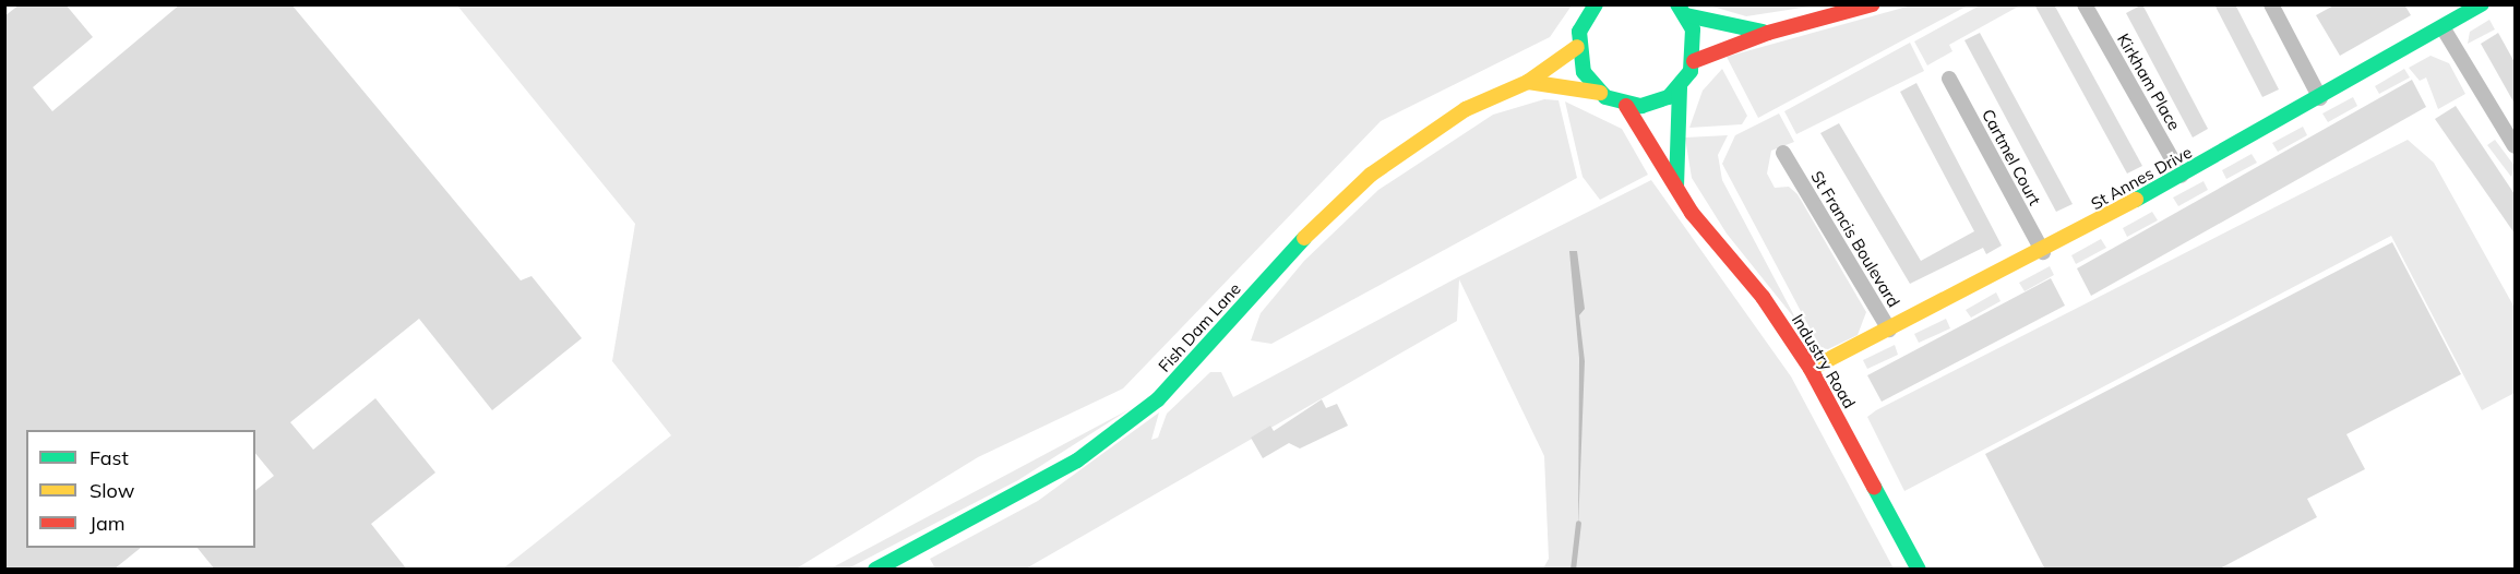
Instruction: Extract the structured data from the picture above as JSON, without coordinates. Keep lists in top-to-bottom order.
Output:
{
  "streets": {
    "street": [
      "Kirkham Place",
      "Cartmel Court",
      "St Annes Drive",
      "St Francis Boulevard",
      "Fish Dam Lane",
      "Industry Road"
    ]
  },
  "crossings": [
    ["Kirkham Place", "St Annes Drive"],
    ["Cartmel Court", "St Annes Drive"],
    ["St Annes Drive", "St Francis Boulevard"],
    ["St Annes Drive", "Industry Road"]
  ],
  "legend": ["Fast", "Slow", "Jam"]
}
